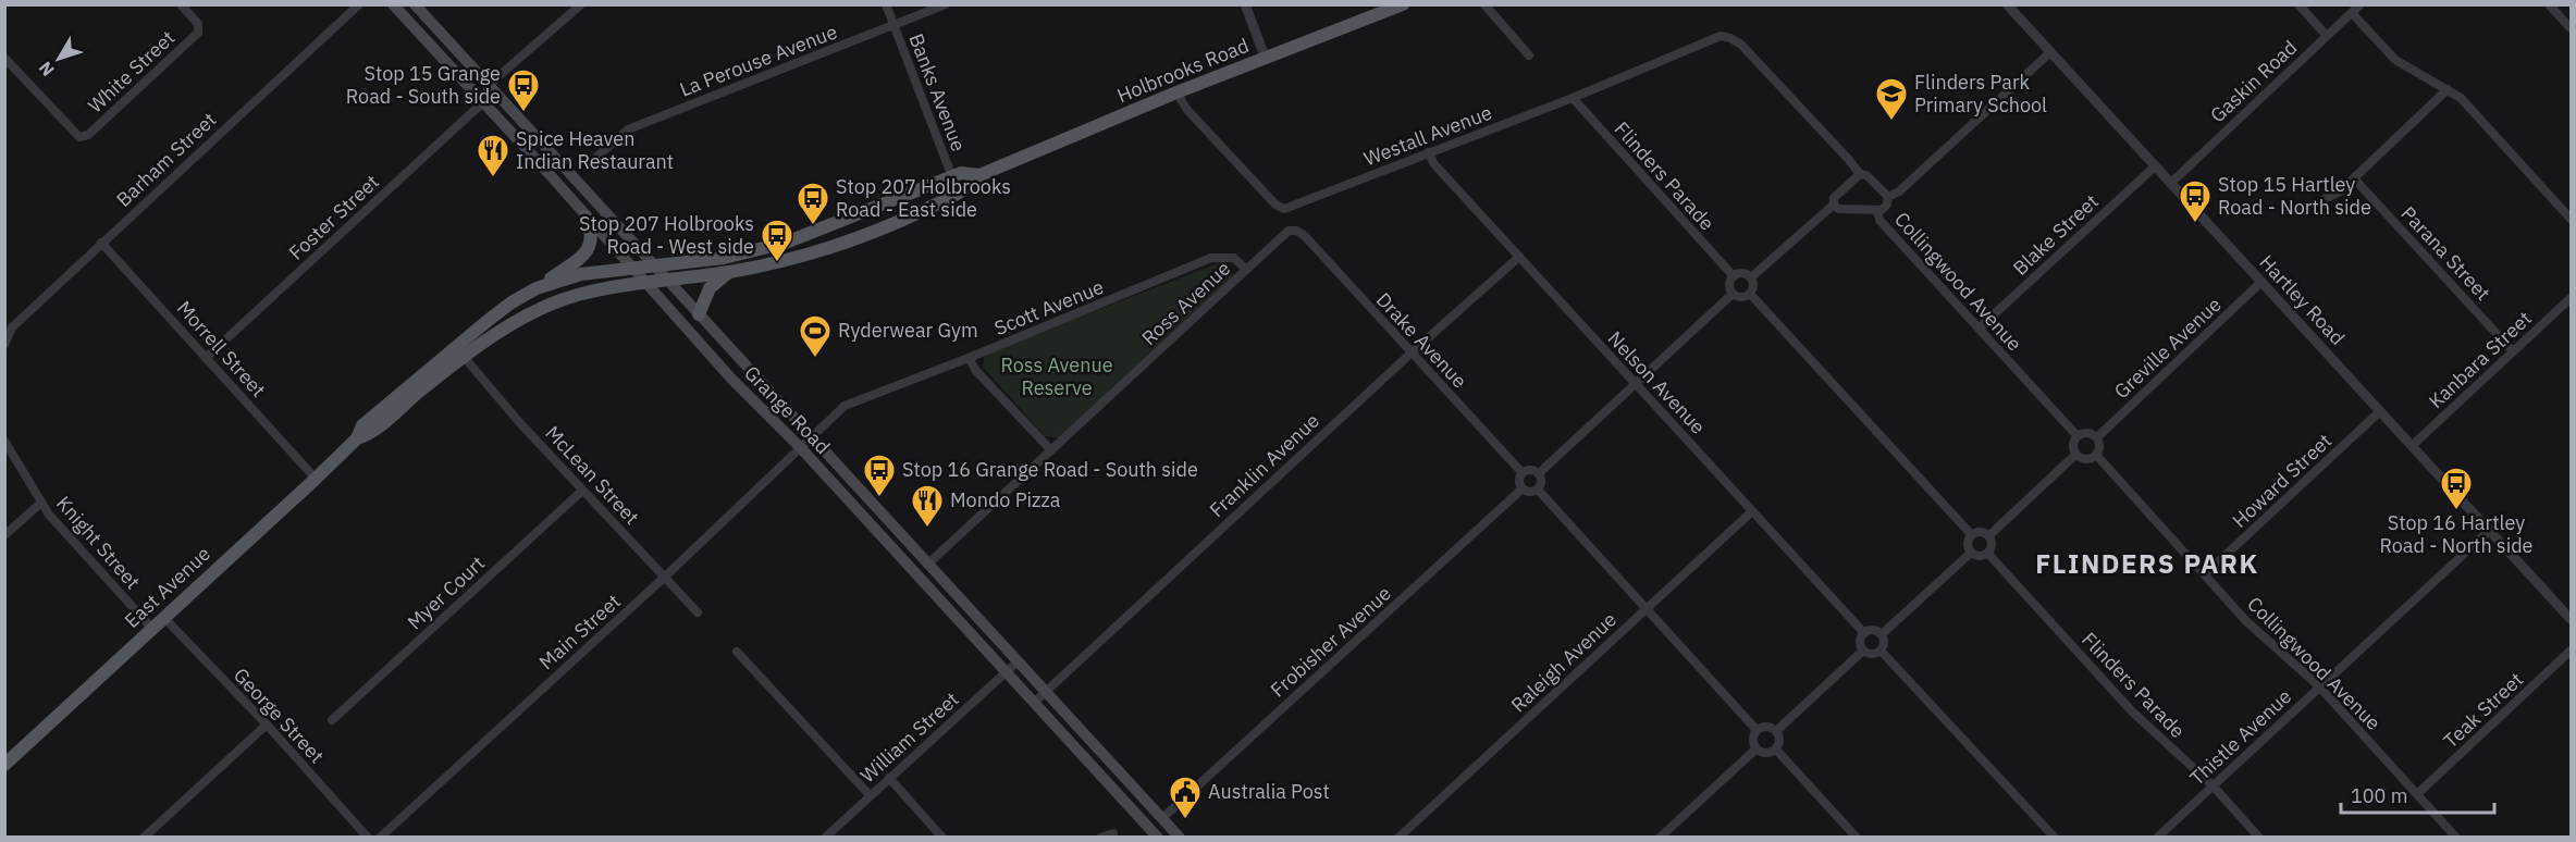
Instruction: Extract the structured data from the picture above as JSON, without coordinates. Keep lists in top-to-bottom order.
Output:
{
  "streets": {
    "main road": ["Holbrooks Road", "Grange Road", "East Avenue"],
    "street": [
      "La Perouse Avenue",
      "White Street",
      "Gaskin Road",
      "Banks Avenue",
      "Westall Avenue",
      "Barham Street",
      "Flinders Parade",
      "Foster Street",
      "Blake Street",
      "Parana Street",
      "Collingwood Avenue",
      "Hartley Road",
      "Ross Avenue",
      "Scott Avenue",
      "Drake Avenue",
      "Greville Avenue",
      "Morrell Street",
      "Kanbara Street",
      "Nelson Avenue",
      "Franklin Avenue",
      "McLean Street",
      "Howard Street",
      "Knight Street",
      "Myer Court",
      "Main Street",
      "Frobisher Avenue",
      "Raleigh Avenue",
      "Teak Street",
      "George Street",
      "William Street",
      "Thistle Avenue"
    ]
  },
  "crossings": [
    ["La Perouse Avenue", "Banks Avenue"],
    ["Holbrooks Road", "Banks Avenue"],
    ["Holbrooks Road", "Westall Avenue"],
    ["Holbrooks Road", "Grange Road"],
    ["Holbrooks Road", "East Avenue"],
    ["Gaskin Road", "Hartley Road"],
    ["Westall Avenue", "Flinders Parade"],
    ["Westall Avenue", "Collingwood Avenue"],
    ["Westall Avenue", "Nelson Avenue"],
    ["Barham Street", "Morrell Street"],
    ["Flinders Parade", "Thistle Avenue"],
    ["Foster Street", "Morrell Street"],
    ["Foster Street", "Grange Road"],
    ["Blake Street", "Collingwood Avenue"],
    ["Blake Street", "Hartley Road"],
    ["Parana Street", "Kanbara Street"],
    ["Collingwood Avenue", "Greville Avenue"],
    ["Collingwood Avenue", "Howard Street"],
    ["Collingwood Avenue", "Teak Street"],
    ["Collingwood Avenue", "Thistle Avenue"],
    ["Hartley Road", "Greville Avenue"],
    ["Hartley Road", "Kanbara Street"],
    ["Hartley Road", "Howard Street"],
    ["Hartley Road", "Thistle Avenue"],
    ["Ross Avenue", "Scott Avenue"],
    ["Ross Avenue", "Drake Avenue"],
    ["Ross Avenue", "Grange Road"],
    ["Scott Avenue", "Grange Road"],
    ["Scott Avenue", "Main Street"],
    ["Drake Avenue", "Franklin Avenue"],
    ["Drake Avenue", "Frobisher Avenue"],
    ["Morrell Street", "East Avenue"],
    ["Nelson Avenue", "Franklin Avenue"],
    ["Nelson Avenue", "Raleigh Avenue"],
    ["Grange Road", "Franklin Avenue"],
    ["Grange Road", "East Avenue"],
    ["Grange Road", "Main Street"],
    ["Grange Road", "Frobisher Avenue"],
    ["Grange Road", "William Street"],
    ["McLean Street", "East Avenue"],
    ["McLean Street", "Myer Court"],
    ["McLean Street", "Main Street"],
    ["Knight Street", "East Avenue"],
    ["East Avenue", "George Street"]
  ],
  "districts": ["FLINDERS PARK"],
  "parks": ["Ross Avenue Reserve"],
  "places": {
    "bus stop": [
      "Stop 15 Grange Road - South side",
      "Stop 15 Hartley Road - North side",
      "Stop 207 Holbrooks Road - East side",
      "Stop 207 Holbrooks Road - West side",
      "Stop 16 Grange Road - South side",
      "Stop 16 Hartley Road - North side"
    ],
    "school or university": ["Flinders Park Primary School"],
    "restaurant": ["Spice Heaven Indian Restaurant", "Mondo Pizza"],
    "sports": ["Ryderwear Gym"],
    "public building": ["Australia Post"]
  },
  "scale_bar": "100 m",
  "north": "bottom left"
}
